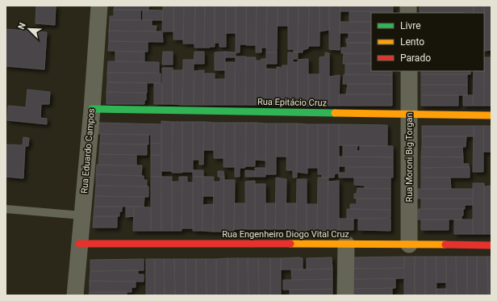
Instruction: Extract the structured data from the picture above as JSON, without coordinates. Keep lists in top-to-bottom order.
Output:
{
  "streets": {
    "street": [
      "Rua Epitácio Cruz",
      "Rua Eduardo Campos",
      "Rua Moroni Big Torgan",
      "Rua Engenheiro Diogo Vital Cruz"
    ]
  },
  "crossings": [
    ["Rua Epitácio Cruz", "Rua Eduardo Campos"],
    ["Rua Epitácio Cruz", "Rua Moroni Big Torgan"],
    ["Rua Eduardo Campos", "Rua Engenheiro Diogo Vital Cruz"],
    ["Rua Moroni Big Torgan", "Rua Engenheiro Diogo Vital Cruz"]
  ],
  "legend": ["Livre", "Lento", "Parado"],
  "north": "top left"
}
